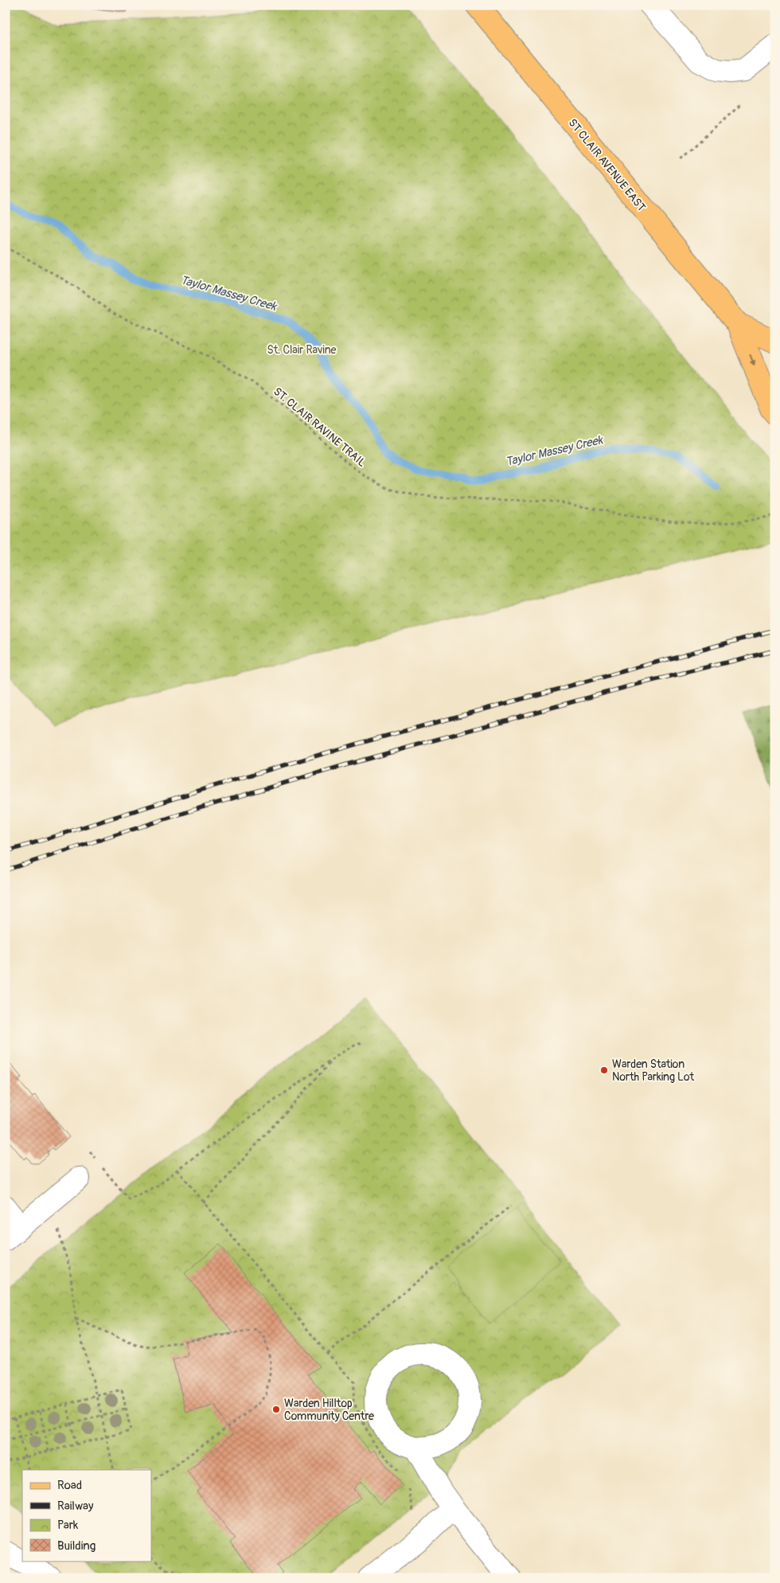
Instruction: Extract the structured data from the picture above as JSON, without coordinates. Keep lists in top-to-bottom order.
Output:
{
  "streets": {
    "main road": ["ST CLAIR AVENUE EAST"],
    "path": ["ST. CLAIR RAVINE TRAIL"]
  },
  "water": ["Taylor Massey Creek"],
  "parks": ["St. Clair Ravine"],
  "places": ["Warden Station North Parking Lot", "Warden Hilltop Community Centre"],
  "legend": [
    "Road",
    "Railway",
    "Park",
    "Building"
  ]
}
